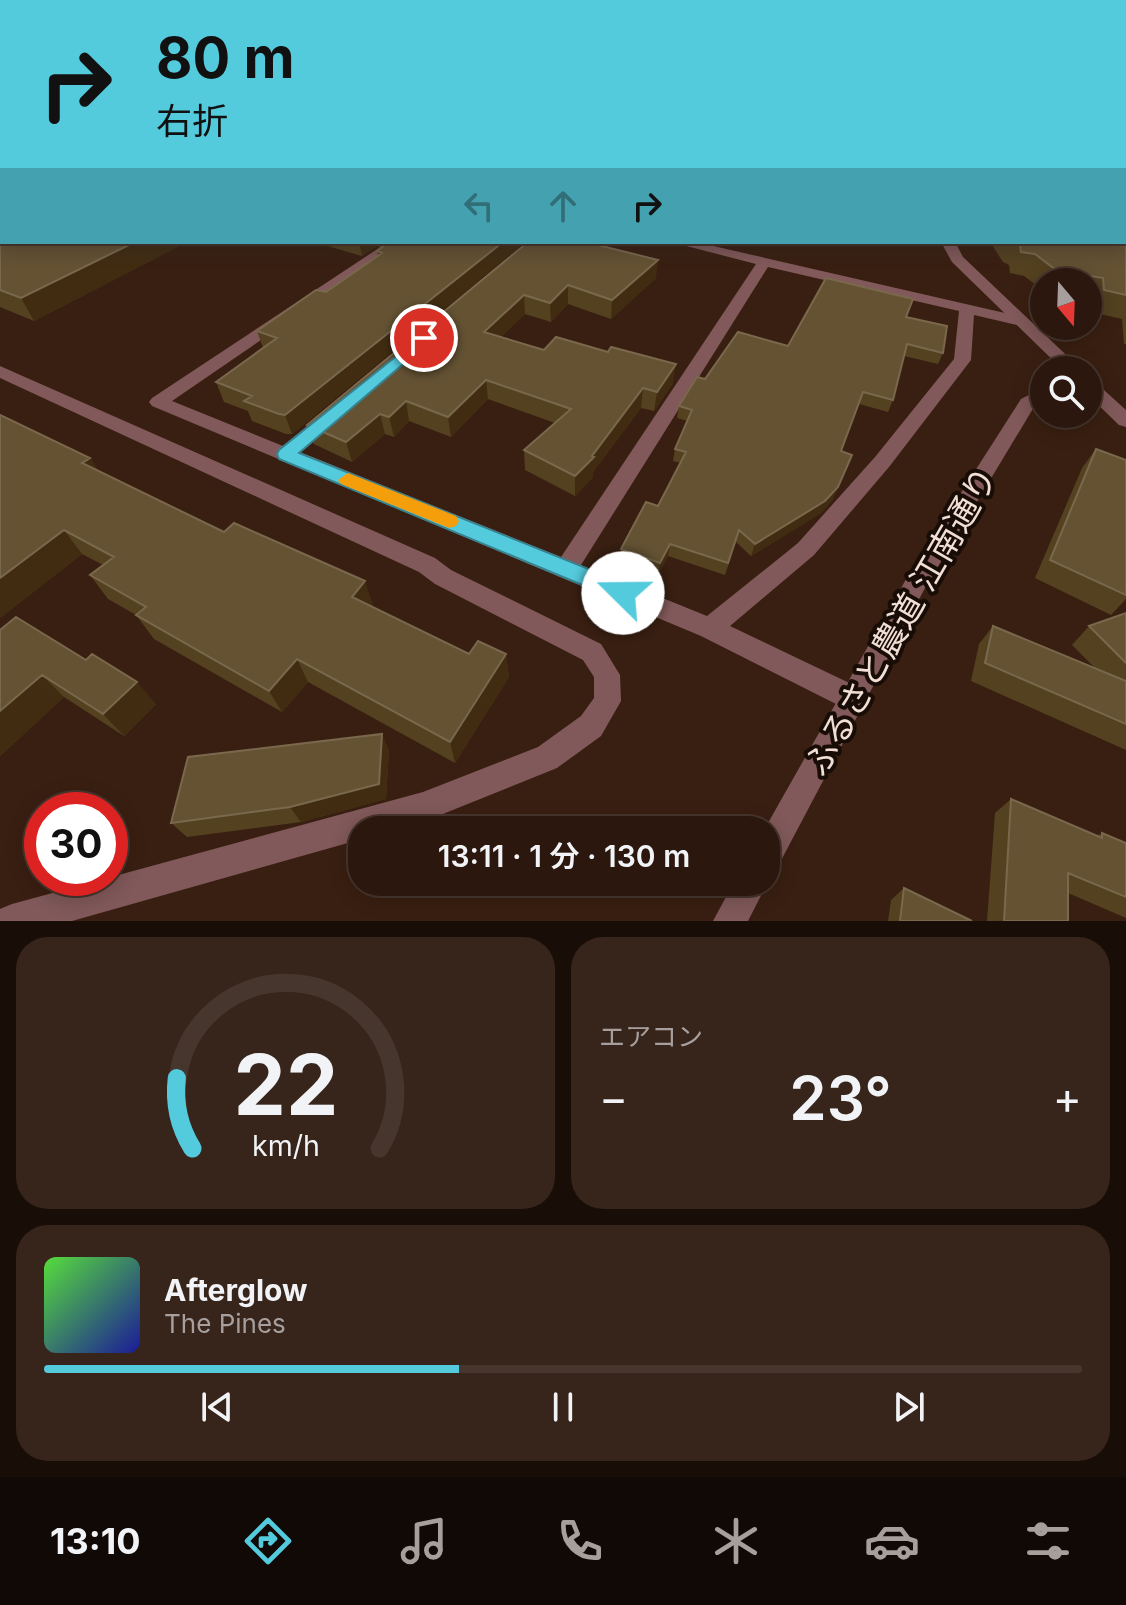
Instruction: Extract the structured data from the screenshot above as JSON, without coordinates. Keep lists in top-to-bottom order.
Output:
{
  "streets": {
    "street": ["ふるさと農道 江南通り"]
  },
  "north": "bottom",
  "page": {
    "turn": ["80 m", "右折"],
    "limit": "30",
    "trip": "13:11 · 1 分 · 130 m",
    "tile": "エアコン",
    "heat": ["−", "23°", "+"],
    "song": ["Afterglow", "The Pines"],
    "tabs": "13:10",
    "gauge": ["22", "km/h"]
  }
}
